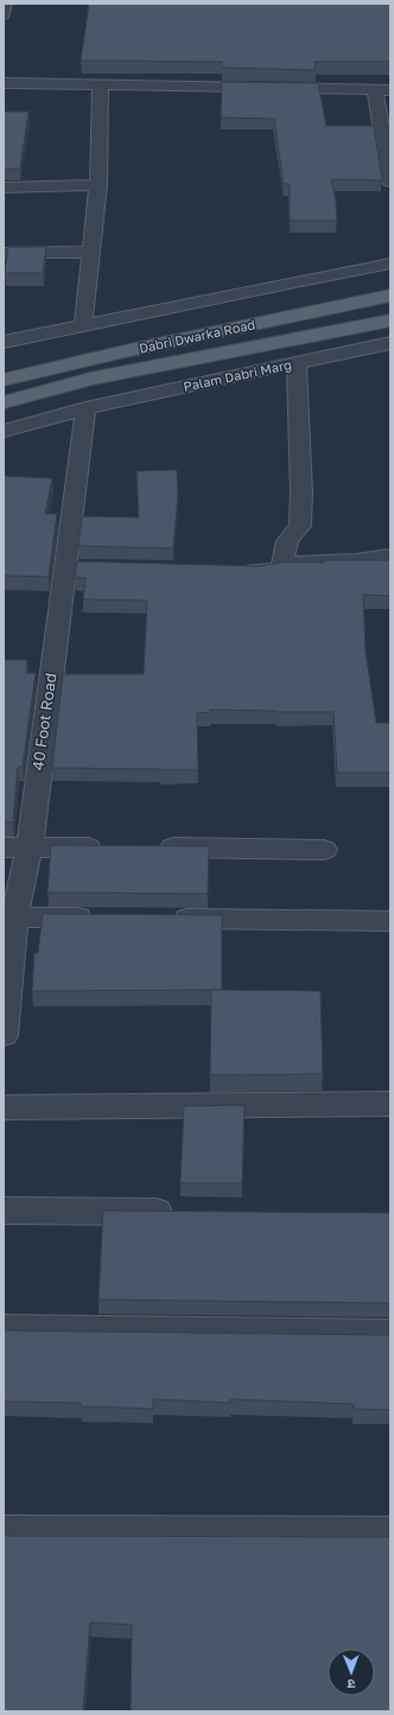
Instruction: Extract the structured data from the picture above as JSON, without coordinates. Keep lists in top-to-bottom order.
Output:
{
  "streets": {
    "main road": ["Dabri Dwarka Road"],
    "street": ["Palam Dabri Marg", "40 Foot Road"]
  },
  "crossings": [
    ["Palam Dabri Marg", "40 Foot Road"]
  ],
  "north": "bottom"
}
